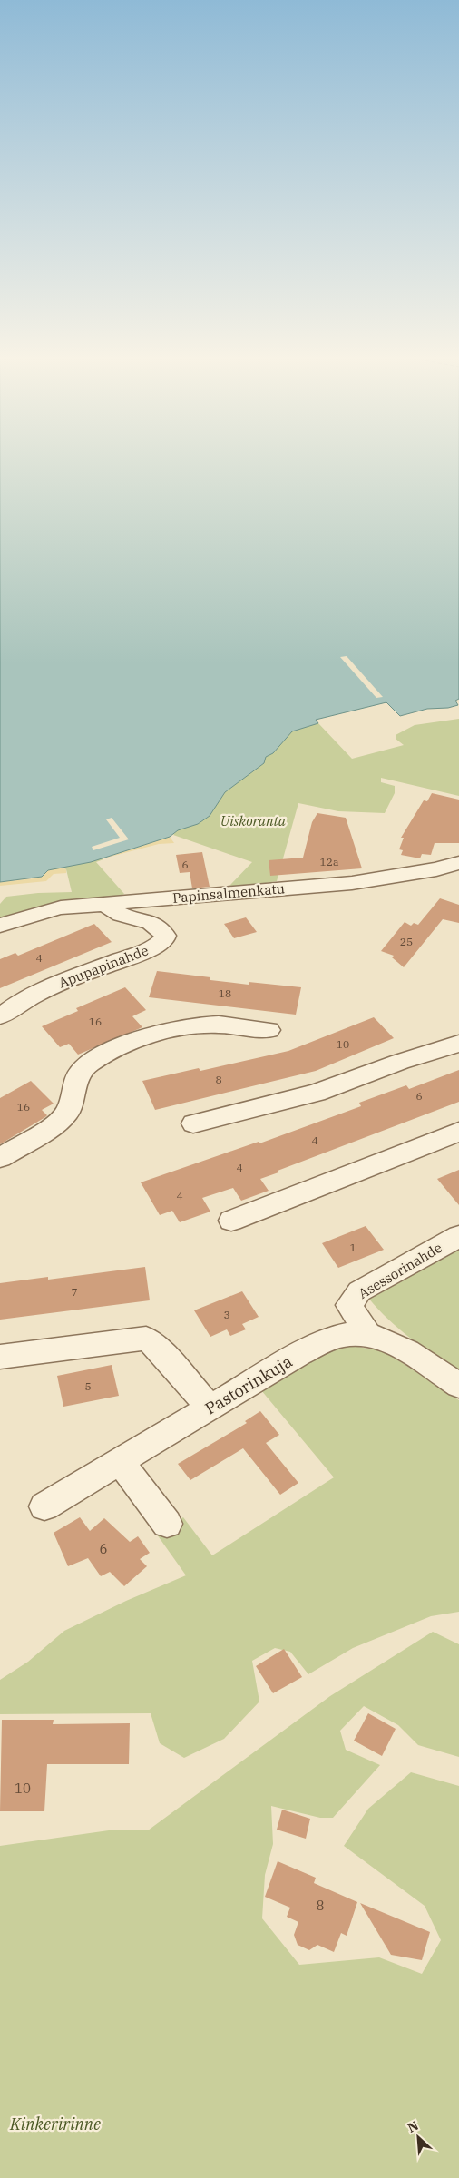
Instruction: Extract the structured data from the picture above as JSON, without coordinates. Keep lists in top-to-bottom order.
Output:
{
  "streets": {
    "street": [
      "Papinsalmenkatu",
      "Apupapinahde",
      "Asessorinahde",
      "Pastorinkuja"
    ]
  },
  "crossings": [
    ["Papinsalmenkatu", "Apupapinahde"],
    ["Asessorinahde", "Pastorinkuja"]
  ],
  "parks": ["Uiskoranta", "Kinkeririnne"],
  "house_numbers": [
    "12a",
    "6",
    "25",
    "4",
    "18",
    "16",
    "10",
    "8",
    "6",
    "16",
    "4",
    "4",
    "4",
    "1",
    "7",
    "3",
    "5",
    "6",
    "10",
    "8"
  ],
  "north": "top left"
}
